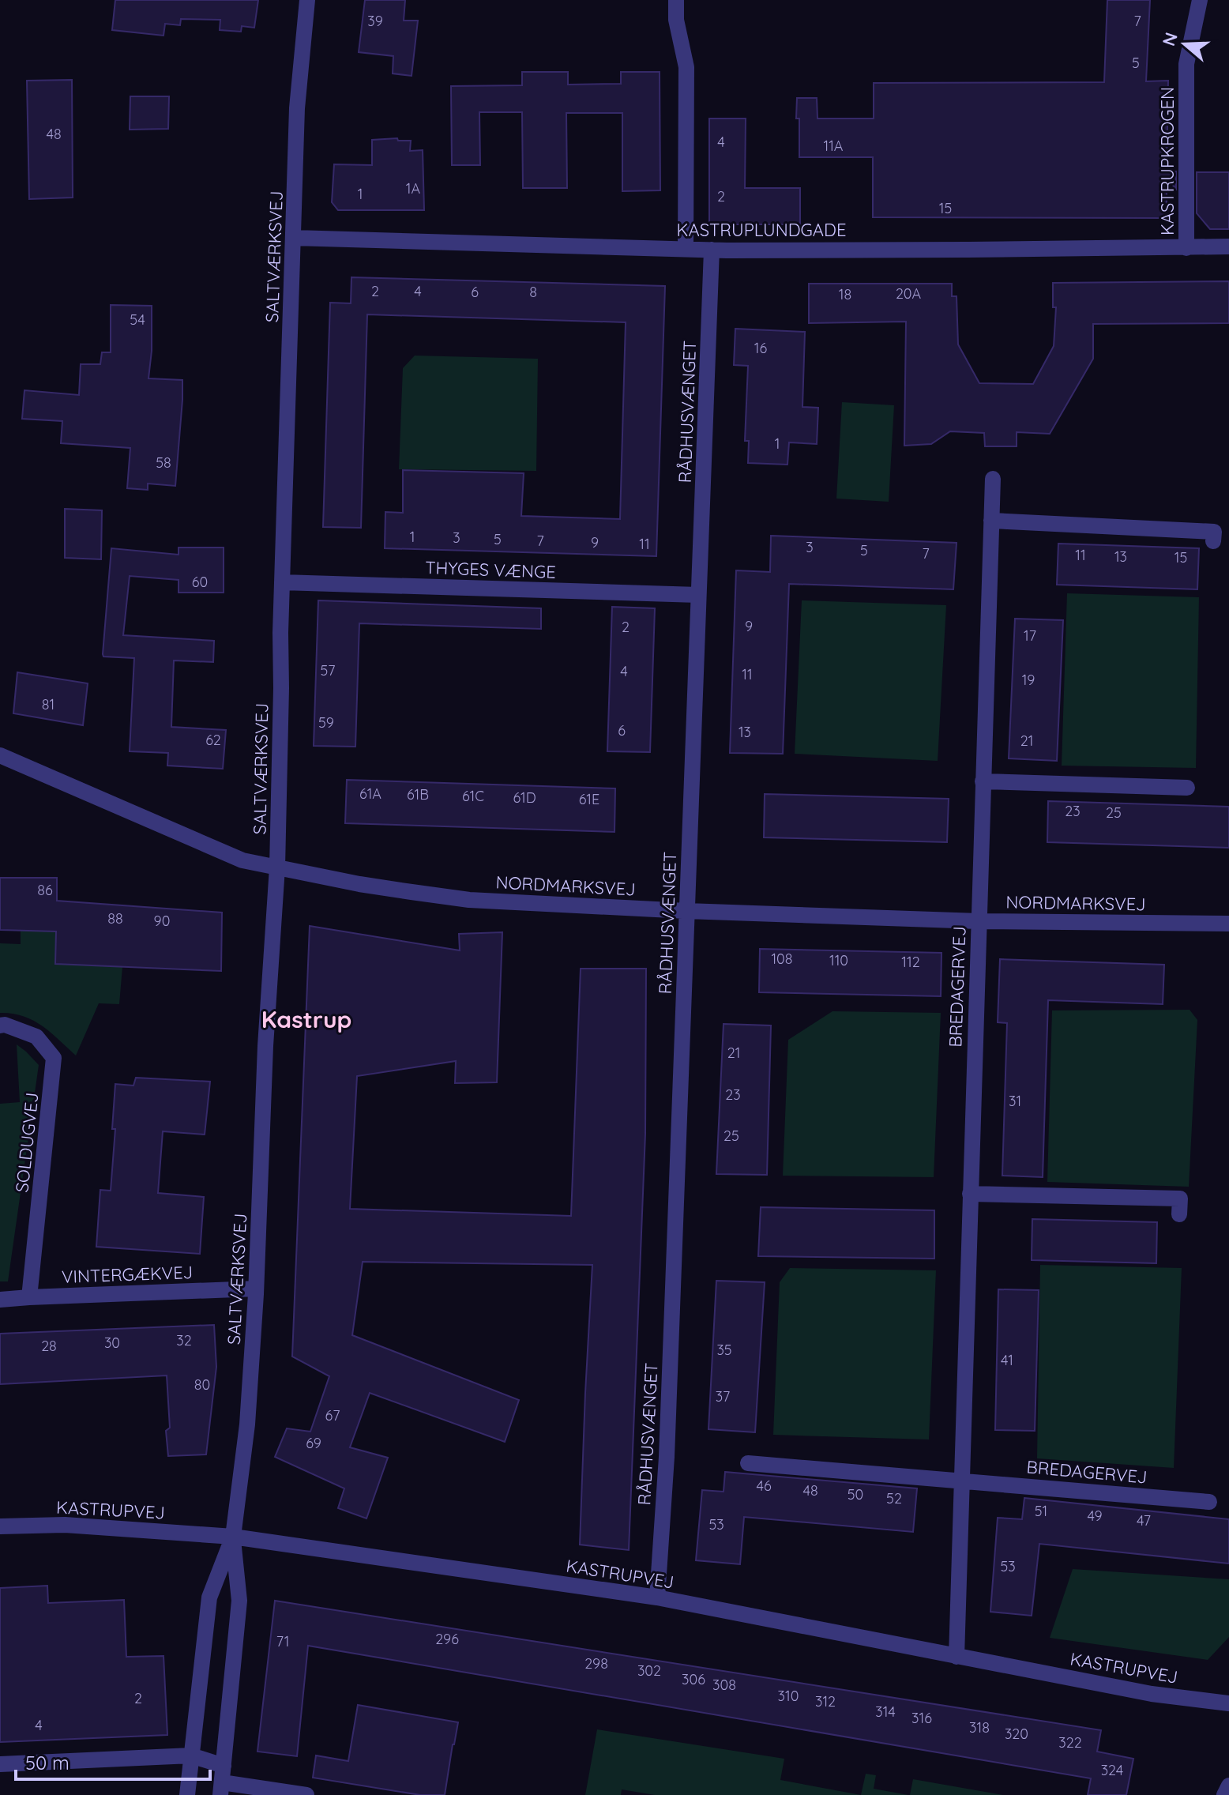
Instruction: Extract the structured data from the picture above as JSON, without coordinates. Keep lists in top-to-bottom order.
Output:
{
  "streets": {
    "street": [
      "KASTRUPKROGEN",
      "KASTRUPLUNDGADE",
      "SALTVÆRKSVEJ",
      "RÅDHUSVÆNGET",
      "THYGES VÆNGE",
      "NORDMARKSVEJ",
      "BREDAGERVEJ",
      "SOLDUGVEJ",
      "VINTERGÆKVEJ",
      "KASTRUPVEJ"
    ]
  },
  "crossings": [
    ["KASTRUPKROGEN", "KASTRUPLUNDGADE"],
    ["KASTRUPLUNDGADE", "SALTVÆRKSVEJ"],
    ["KASTRUPLUNDGADE", "RÅDHUSVÆNGET"],
    ["SALTVÆRKSVEJ", "THYGES VÆNGE"],
    ["SALTVÆRKSVEJ", "NORDMARKSVEJ"],
    ["SALTVÆRKSVEJ", "VINTERGÆKVEJ"],
    ["SALTVÆRKSVEJ", "KASTRUPVEJ"],
    ["RÅDHUSVÆNGET", "THYGES VÆNGE"],
    ["RÅDHUSVÆNGET", "NORDMARKSVEJ"],
    ["RÅDHUSVÆNGET", "KASTRUPVEJ"],
    ["NORDMARKSVEJ", "BREDAGERVEJ"],
    ["BREDAGERVEJ", "KASTRUPVEJ"],
    ["SOLDUGVEJ", "VINTERGÆKVEJ"]
  ],
  "districts": ["Kastrup"],
  "house_numbers": [
    "39",
    "7",
    "5",
    "48",
    "4",
    "11A",
    "1A",
    "1",
    "2",
    "15",
    "2",
    "4",
    "6",
    "8",
    "20A",
    "18",
    "54",
    "16",
    "1",
    "58",
    "1",
    "3",
    "5",
    "7",
    "9",
    "11",
    "3",
    "5",
    "7",
    "11",
    "13",
    "15",
    "60",
    "9",
    "2",
    "17",
    "57",
    "4",
    "11",
    "19",
    "81",
    "59",
    "6",
    "13",
    "62",
    "21",
    "61A",
    "61B",
    "61C",
    "61D",
    "61E",
    "23",
    "25",
    "86",
    "88",
    "90",
    "108",
    "110",
    "112",
    "21",
    "23",
    "31",
    "25",
    "32",
    "30",
    "28",
    "35",
    "41",
    "80",
    "37",
    "67",
    "69",
    "46",
    "48",
    "50",
    "52",
    "51",
    "49",
    "47",
    "53",
    "53",
    "296",
    "71",
    "298",
    "302",
    "306",
    "308",
    "310",
    "2",
    "312",
    "314",
    "316",
    "4",
    "318",
    "320",
    "322",
    "324"
  ],
  "scale_bar": "50 m",
  "north": "left"
}
